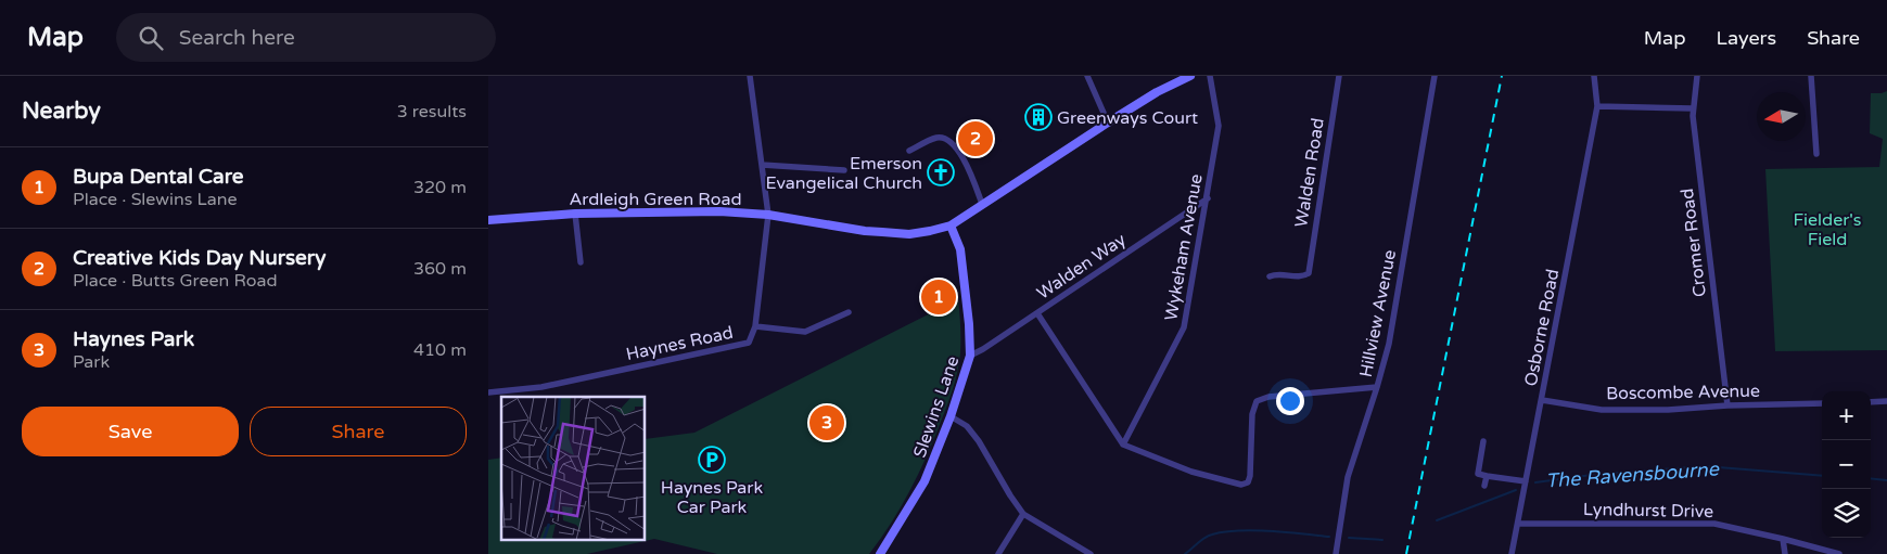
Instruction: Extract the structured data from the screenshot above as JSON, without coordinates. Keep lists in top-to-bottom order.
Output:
{
  "streets": {
    "street": [
      "Walden Road",
      "Ardleigh Green Road",
      "Cromer Road",
      "Wykeham Avenue",
      "Walden Way",
      "Hillview Avenue",
      "Osborne Road",
      "Haynes Road",
      "Boscombe Avenue",
      "Slewins Lane",
      "Lyndhurst Drive"
    ]
  },
  "crossings": [
    ["Ardleigh Green Road", "Haynes Road"],
    ["Ardleigh Green Road", "Slewins Lane"],
    ["Cromer Road", "Boscombe Avenue"],
    ["Wykeham Avenue", "Walden Way"],
    ["Walden Way", "Slewins Lane"],
    ["Osborne Road", "Boscombe Avenue"],
    ["Osborne Road", "Lyndhurst Drive"]
  ],
  "water": ["The Ravensbourne"],
  "parks": ["Fielder's Field"],
  "places": {
    "building": ["Greenways Court"],
    "church": ["Emerson Evangelical Church"],
    "parking": ["Haynes Park Car Park"]
  },
  "north": "left",
  "page": {
    "header": "Map",
    "search": "Search here",
    "nav": ["Map", "Layers", "Share"],
    "heading": ["Nearby", "3 results"],
    "pins": ["2", "1", "3"],
    "list": [
      {
        "mark": "1",
        "name": "Bupa Dental Care",
        "note": "Place · Slewins Lane",
        "value": "320 m"
      },
      {
        "mark": "2",
        "name": "Creative Kids Day Nursery",
        "note": "Place · Butts Green Road",
        "value": "360 m"
      },
      {
        "mark": "3",
        "name": "Haynes Park",
        "note": "Park",
        "value": "410 m"
      }
    ],
    "buttons": ["Save", "Share"],
    "map_buttons": ["+", "−"]
  }
}
